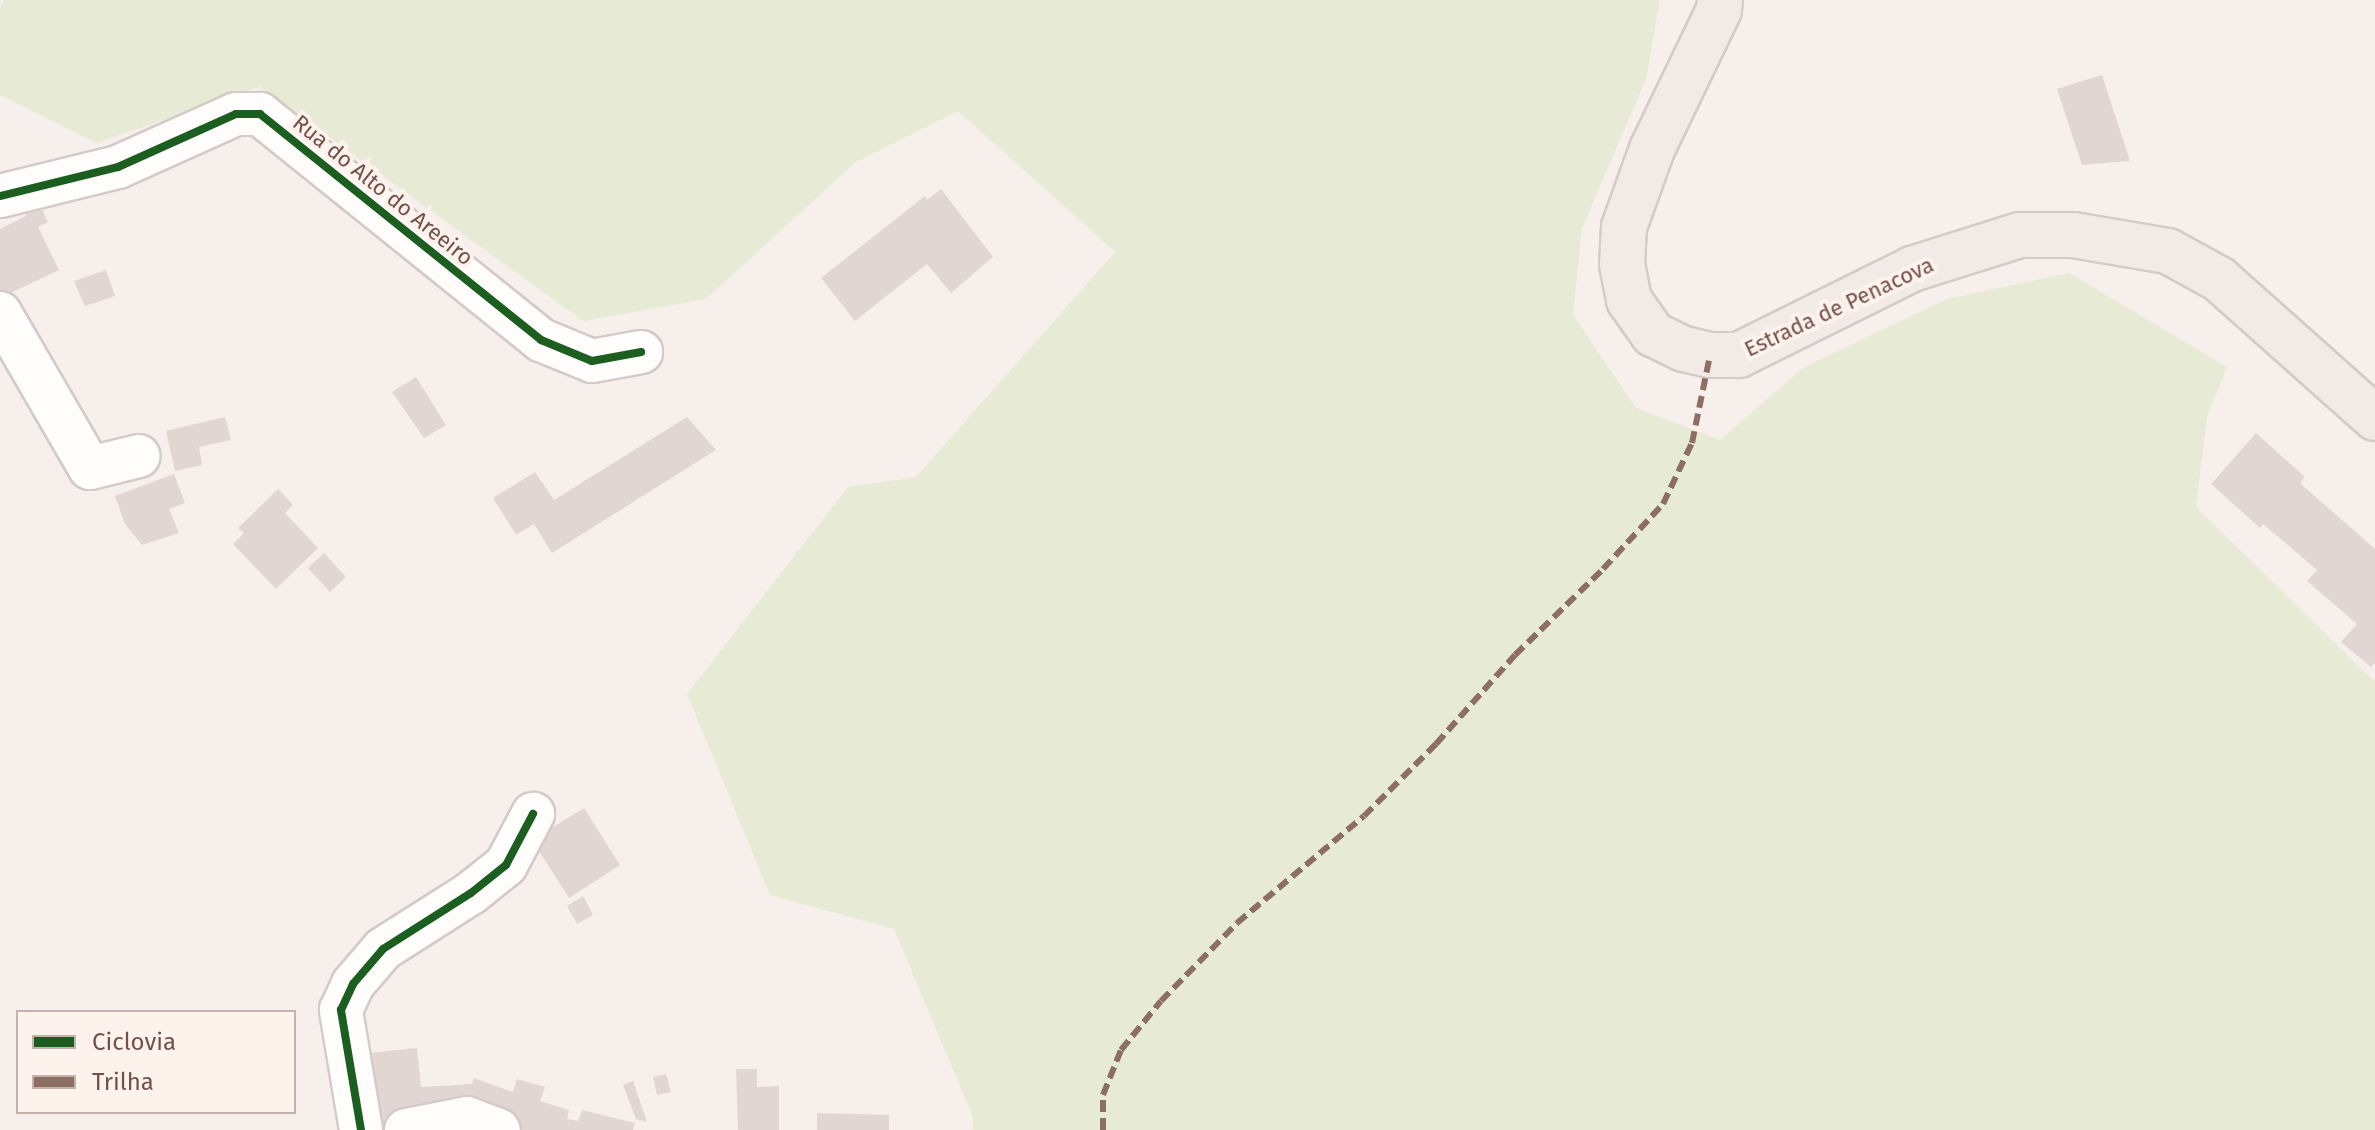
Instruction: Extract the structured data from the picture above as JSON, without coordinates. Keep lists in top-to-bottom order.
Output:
{
  "streets": {
    "main road": ["Estrada de Penacova"],
    "street": ["Rua do Alto do Areeiro"]
  },
  "legend": ["Ciclovia", "Trilha"]
}
